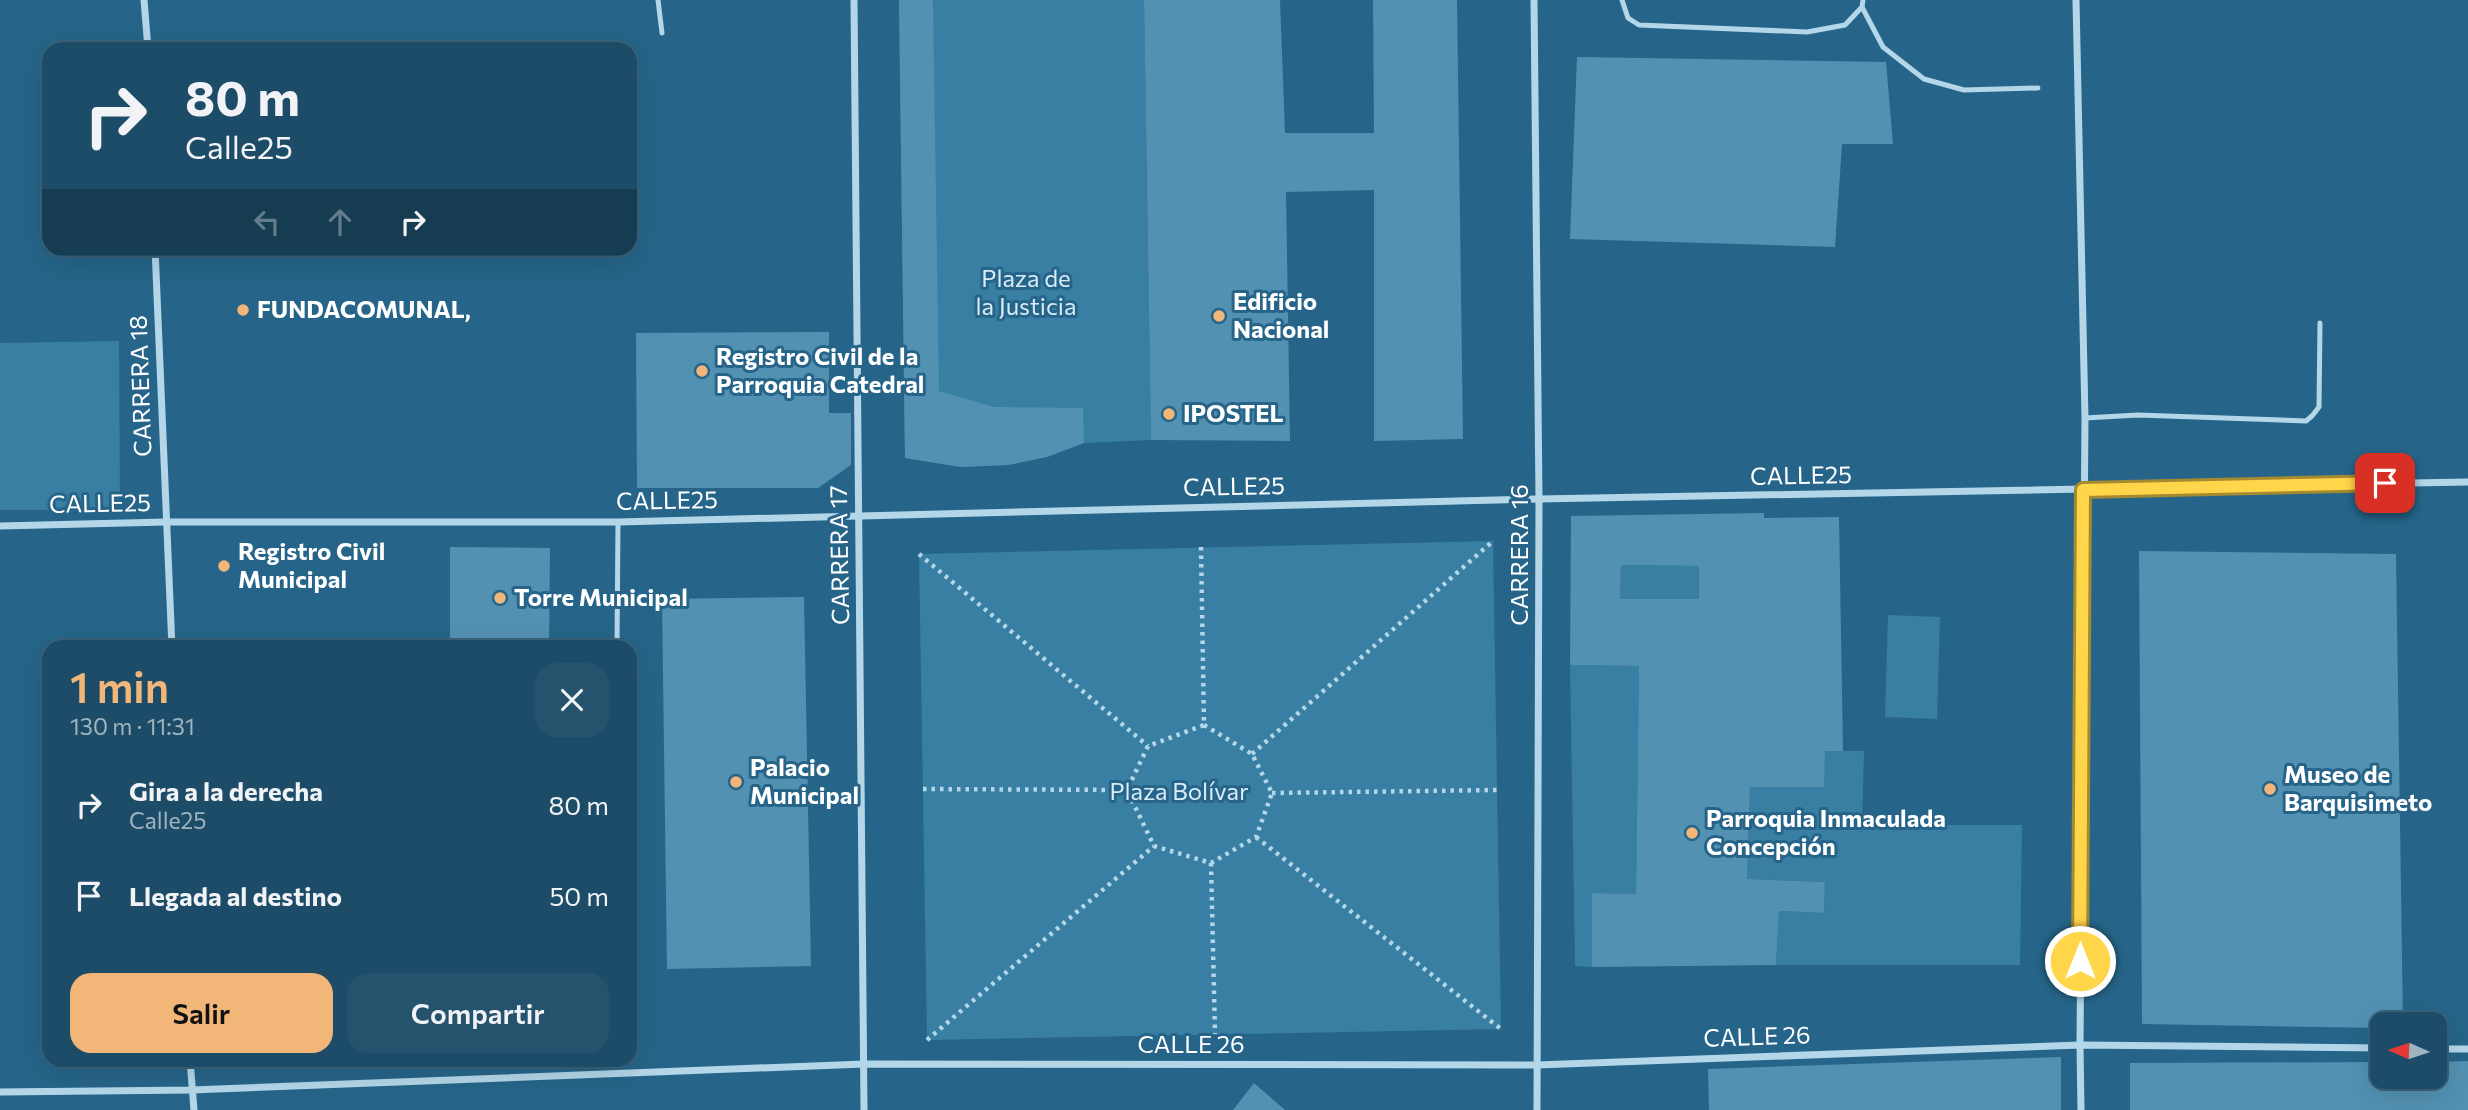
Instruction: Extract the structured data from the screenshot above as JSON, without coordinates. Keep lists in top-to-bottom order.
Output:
{
  "streets": {
    "street": [
      "CARRERA 18",
      "CALLE25",
      "CARRERA 17",
      "CARRERA 16",
      "CALLE 26"
    ]
  },
  "crossings": [
    ["CARRERA 18", "CALLE25"],
    ["CALLE25", "CARRERA 17"],
    ["CALLE25", "CARRERA 16"],
    ["CARRERA 17", "CALLE 26"],
    ["CARRERA 16", "CALLE 26"]
  ],
  "parks": ["Plaza de la Justicia", "Plaza Bolívar"],
  "places": [
    "FUNDACOMUNAL,",
    "Edificio Nacional",
    "Registro Civil de la Parroquia Catedral",
    "IPOSTEL",
    "Registro Civil Municipal",
    "Torre Municipal",
    "Palacio Municipal",
    "Museo de Barquisimeto",
    "Parroquia Inmaculada Concepción"
  ],
  "north": "left",
  "page": {
    "turn": ["80 m", "Calle25"],
    "heading": ["1 min", "130 m · 11:31"],
    "list": [
      {
        "name": "Gira a la derecha",
        "note": "Calle25",
        "value": "80 m"
      },
      {
        "name": "Llegada al destino",
        "value": "50 m"
      }
    ],
    "buttons": ["Salir", "Compartir"]
  }
}
